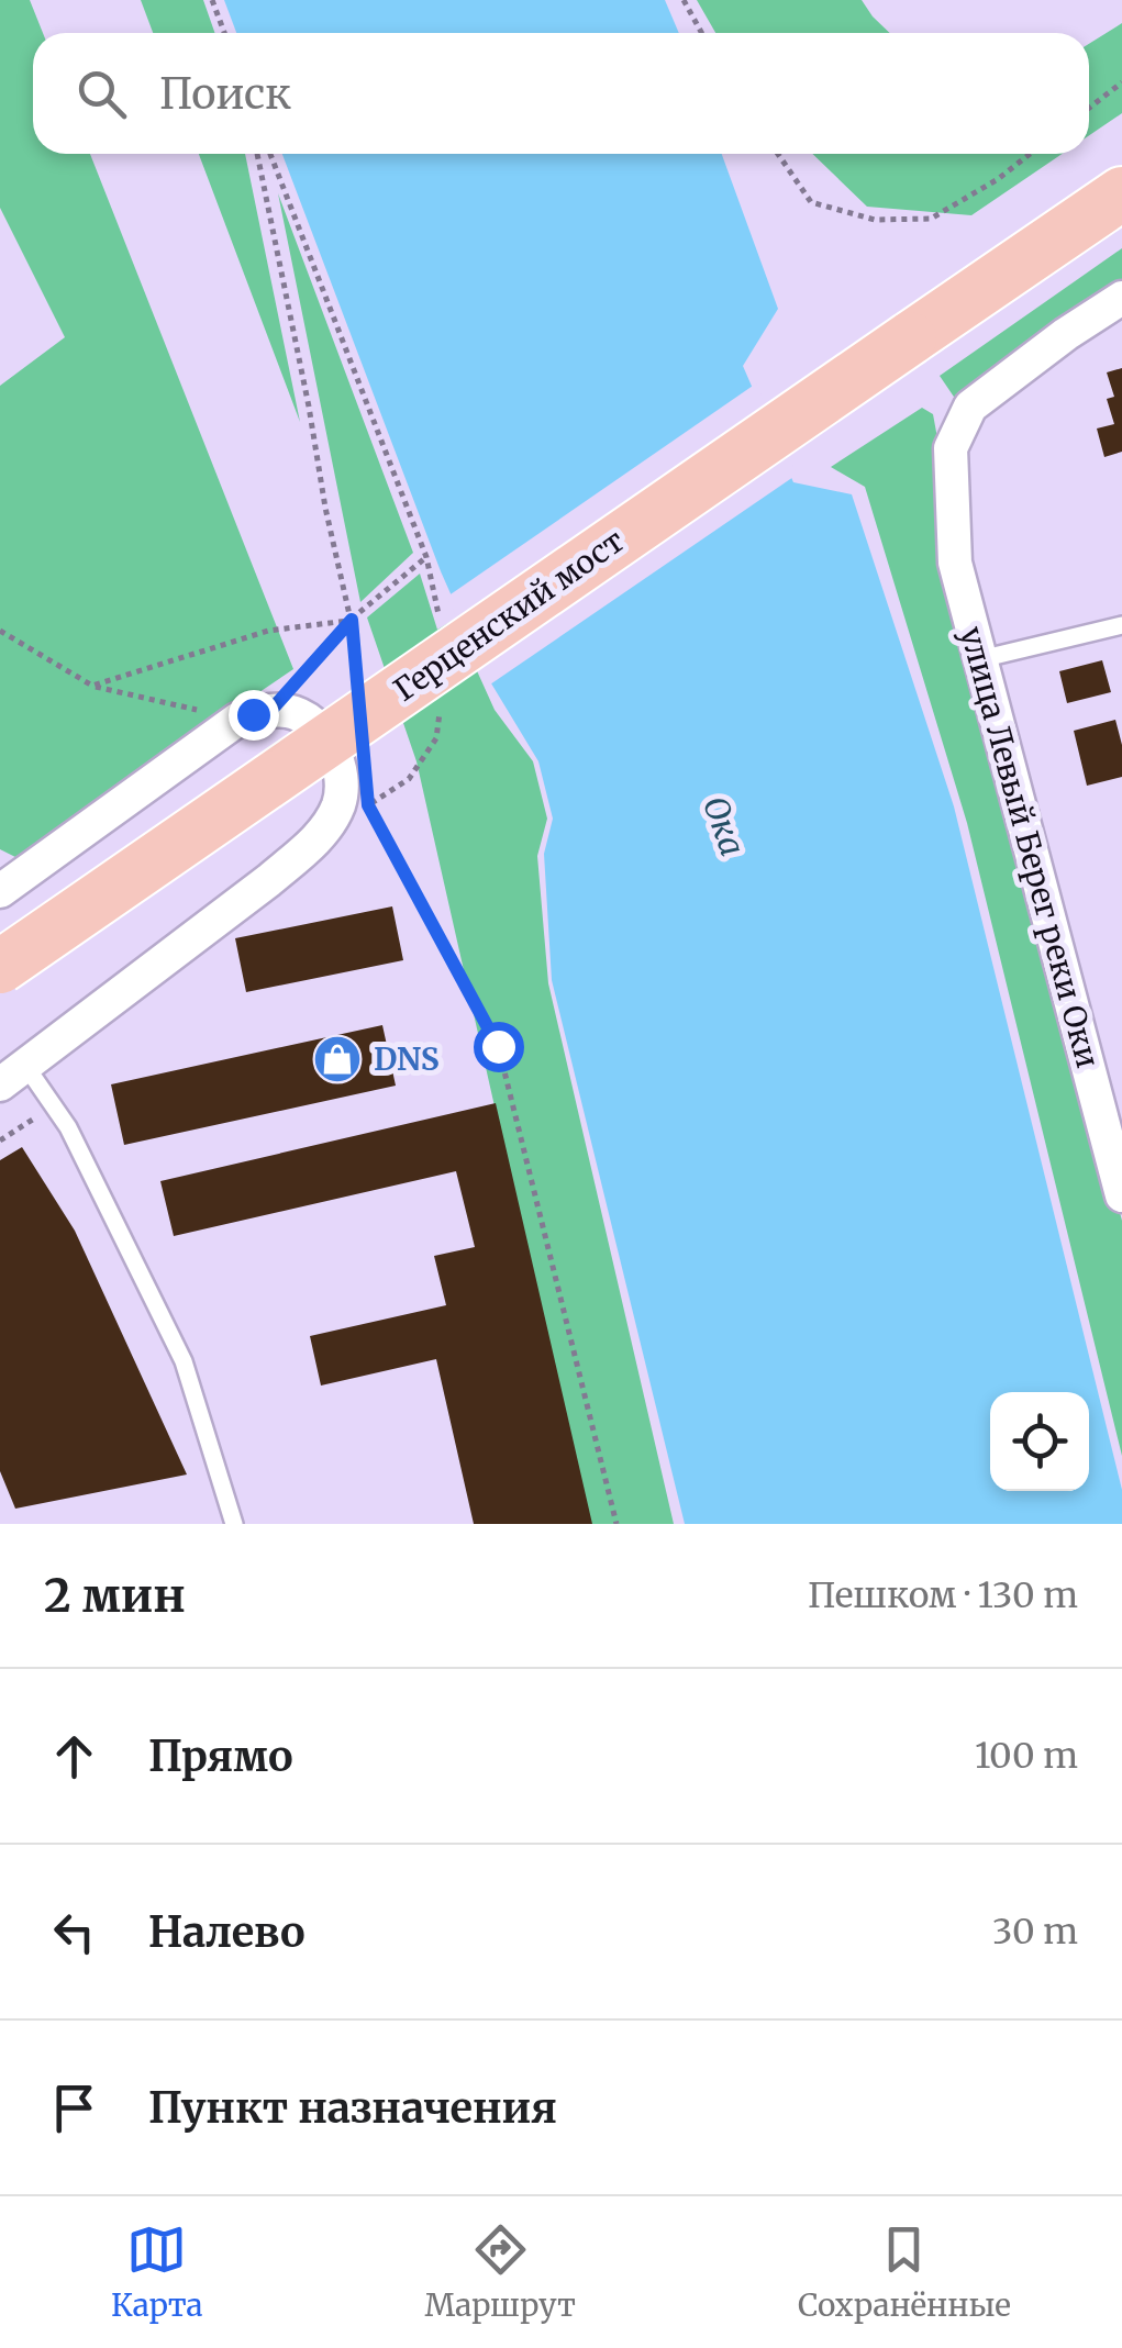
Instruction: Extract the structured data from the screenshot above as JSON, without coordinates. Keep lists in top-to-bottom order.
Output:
{
  "streets": {
    "main road": ["Герценский мост"],
    "street": ["улица Левый Берег реки Оки"]
  },
  "water": ["Ока"],
  "places": {
    "shop": ["DNS"]
  },
  "page": {
    "search": "Поиск",
    "heading": ["2 мин", "Пешком · 130 m"],
    "list": [
      ["Прямо", "100 m"],
      ["Налево", "30 m"],
      "Пункт назначения"
    ],
    "nav": ["Карта", "Маршрут", "Сохранённые"]
  }
}
